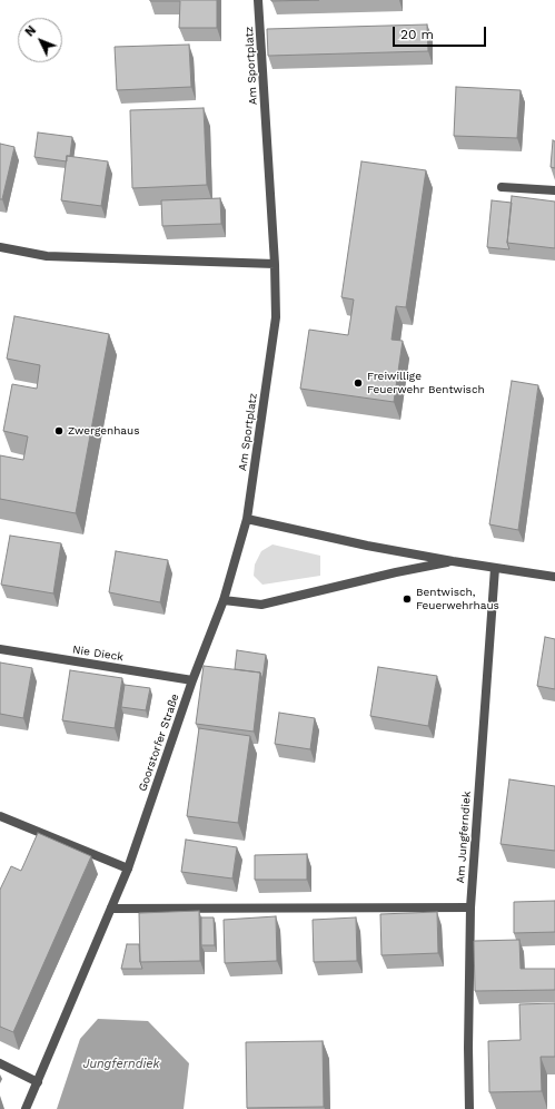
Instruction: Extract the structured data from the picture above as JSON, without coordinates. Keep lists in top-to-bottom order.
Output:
{
  "streets": {
    "street": [
      "Am Sportplatz",
      "Nie Dieck",
      "Goorstorfer Straße",
      "Am Jungferndiek"
    ]
  },
  "crossings": [
    ["Am Sportplatz", "Goorstorfer Straße"],
    ["Nie Dieck", "Goorstorfer Straße"]
  ],
  "water": ["Jungferndiek"],
  "places": ["Freiwillige Feuerwehr Bentwisch", "Zwergenhaus", "Bentwisch, Feuerwehrhaus"],
  "scale_bar": "20 m",
  "north": "top left"
}
